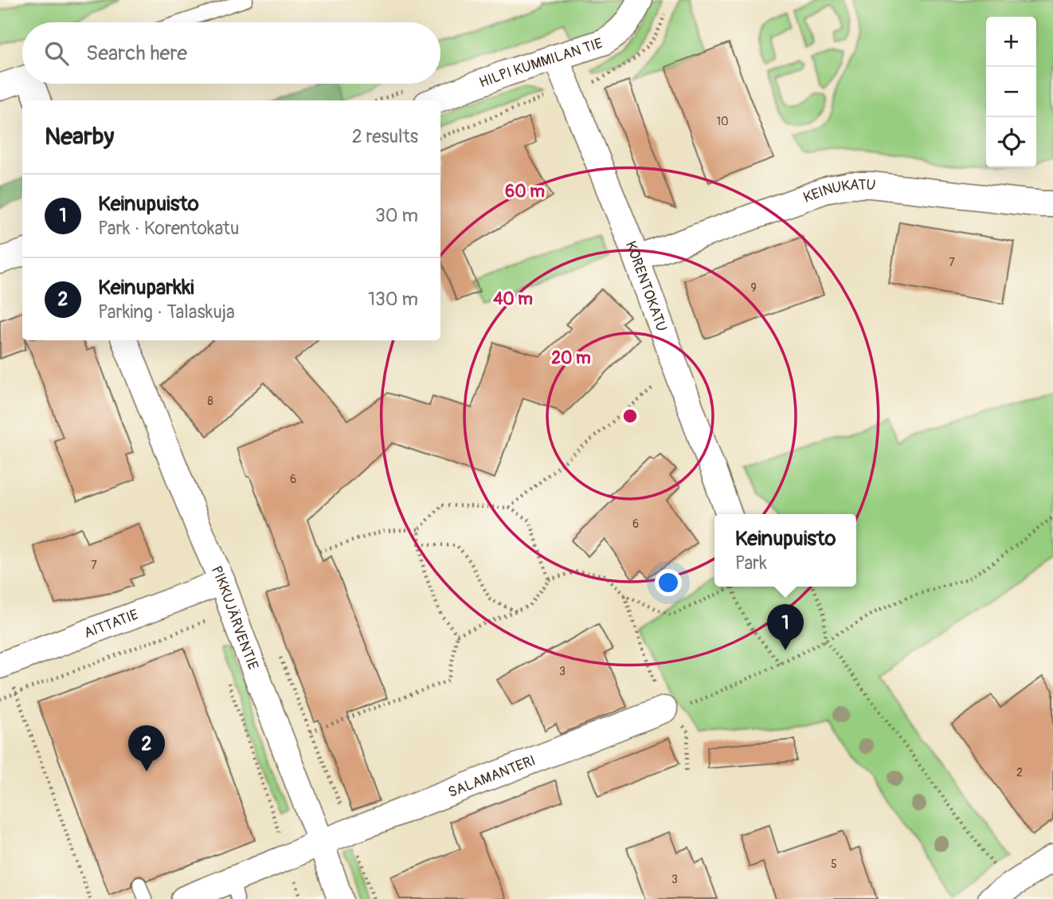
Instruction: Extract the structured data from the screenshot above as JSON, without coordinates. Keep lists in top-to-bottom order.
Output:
{
  "streets": {
    "street": [
      "HILPI KUMMILAN TIE",
      "KEINUKATU",
      "KORENTOKATU",
      "PIKKUJÄRVENTIE",
      "AITTATIE",
      "SALAMANTERI"
    ]
  },
  "crossings": [
    ["HILPI KUMMILAN TIE", "KORENTOKATU"],
    ["KEINUKATU", "KORENTOKATU"],
    ["PIKKUJÄRVENTIE", "AITTATIE"],
    ["PIKKUJÄRVENTIE", "SALAMANTERI"]
  ],
  "house_numbers": [
    "10",
    "7",
    "9",
    "8",
    "6",
    "6",
    "7",
    "3",
    "2",
    "5",
    "3"
  ],
  "page": {
    "map_buttons": ["+", "−"],
    "search": "Search here",
    "heading": ["Nearby", "2 results"],
    "list": [
      {
        "mark": "1",
        "name": "Keinupuisto",
        "note": "Park · Korentokatu",
        "value": "30 m"
      },
      {
        "mark": "2",
        "name": "Keinuparkki",
        "note": "Parking · Talaskuja",
        "value": "130 m"
      }
    ],
    "popup": ["Keinupuisto", "Park"],
    "pins": ["1", "2"]
  },
  "rings": ["60 m", "40 m", "20 m"]
}
